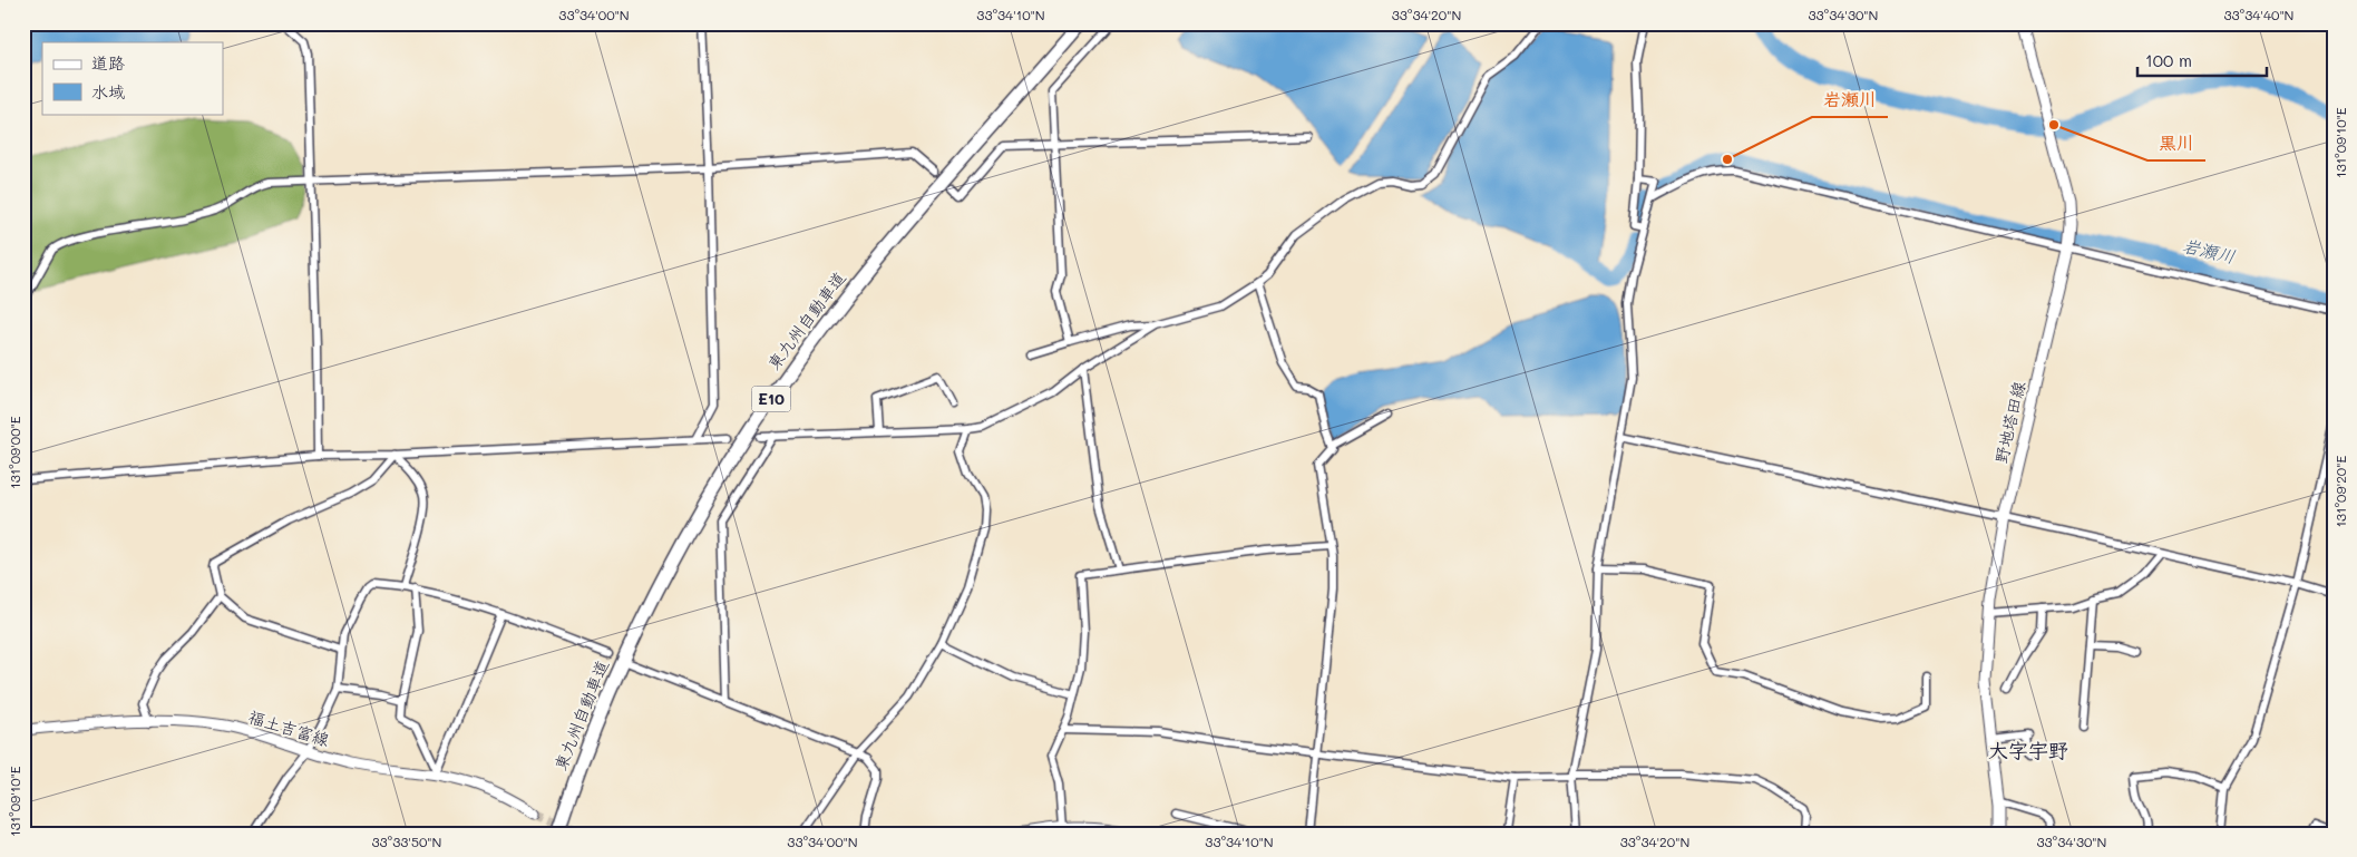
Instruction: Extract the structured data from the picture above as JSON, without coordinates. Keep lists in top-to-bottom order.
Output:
{
  "streets": {
    "highway": ["東九州自動車道", "E10"],
    "main road": ["野地塔田線", "福土吉富線"]
  },
  "districts": ["大字宇野"],
  "water": ["岩瀬川"],
  "places": ["黒川", "岩瀬川"],
  "legend": ["道路", "水域"],
  "scale_bar": "100 m",
  "coordinates": [
    "33°34'00\"N",
    "33°34'10\"N",
    "33°34'20\"N",
    "33°34'30\"N",
    "33°34'40\"N",
    "131°09'10\"E",
    "131°09'00\"E",
    "131°09'20\"E",
    "33°33'50\"N"
  ]
}
